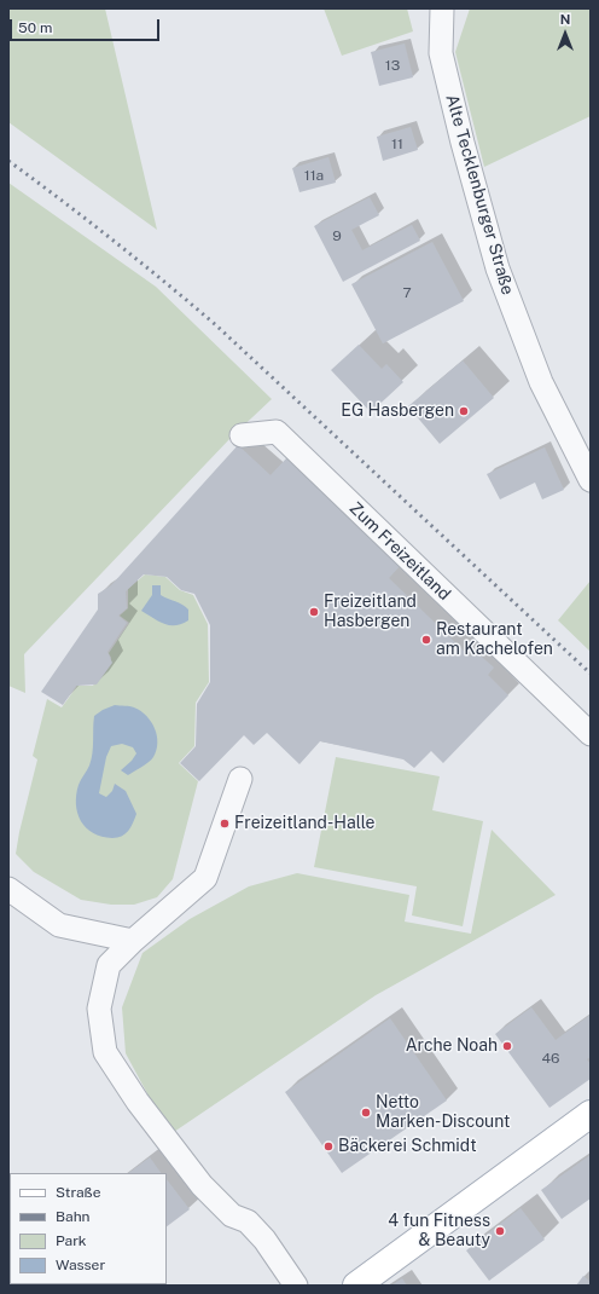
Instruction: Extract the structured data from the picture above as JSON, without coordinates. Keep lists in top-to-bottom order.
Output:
{
  "streets": {
    "street": ["Alte Tecklenburger Straße", "Zum Freizeitland"]
  },
  "places": [
    "EG Hasbergen",
    "Freizeitland Hasbergen",
    "Restaurant am Kachelofen",
    "Freizeitland-Halle",
    "Arche Noah",
    "Netto Marken-Discount",
    "Bäckerei Schmidt",
    "4 fun Fitness & Beauty"
  ],
  "house_numbers": [
    "13",
    "11",
    "11a",
    "9",
    "7",
    "46"
  ],
  "legend": [
    "Straße",
    "Bahn",
    "Park",
    "Wasser"
  ],
  "scale_bar": "50 m",
  "north": "top"
}
